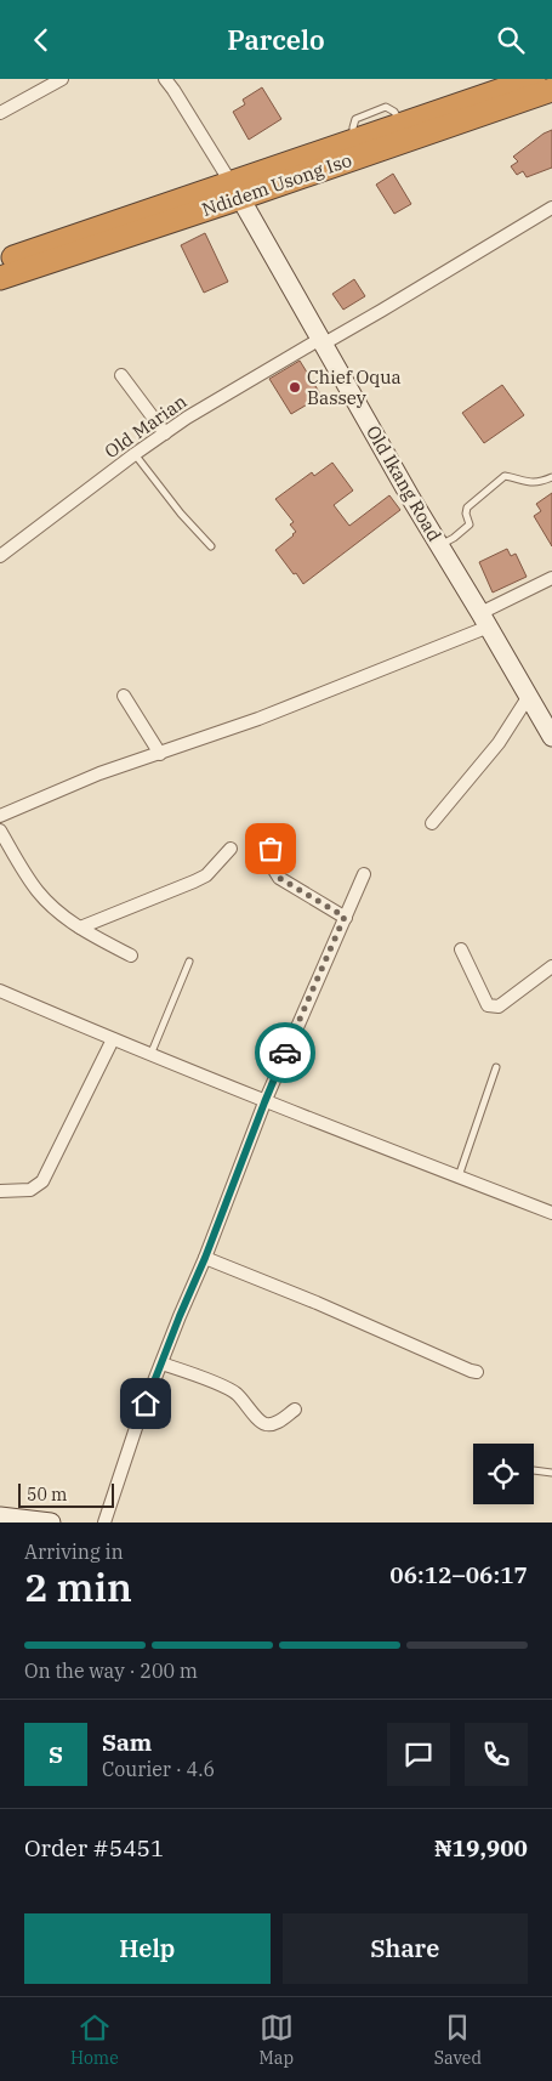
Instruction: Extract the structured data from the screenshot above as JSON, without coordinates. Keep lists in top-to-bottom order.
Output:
{
  "streets": {
    "highway": ["Ndidem Usong Iso"],
    "street": ["Old Marian", "Old Ikang Road"]
  },
  "crossings": [
    ["Ndidem Usong Iso", "Old Ikang Road"],
    ["Old Marian", "Old Ikang Road"]
  ],
  "places": ["Chief Oqua Bassey"],
  "scale_bar": "50 m",
  "page": {
    "header": "Parcelo",
    "scale": "50 m",
    "heading": ["2 min", "Arriving in", "06:12–06:17"],
    "panel": [
      "Sam",
      "Courier · 4.6",
      "Order #5451",
      "₦19,900"
    ],
    "bar": "On the way · 200 m",
    "round": "S",
    "buttons": ["Help", "Share"],
    "tabs": ["Home", "Map", "Saved"]
  }
}
